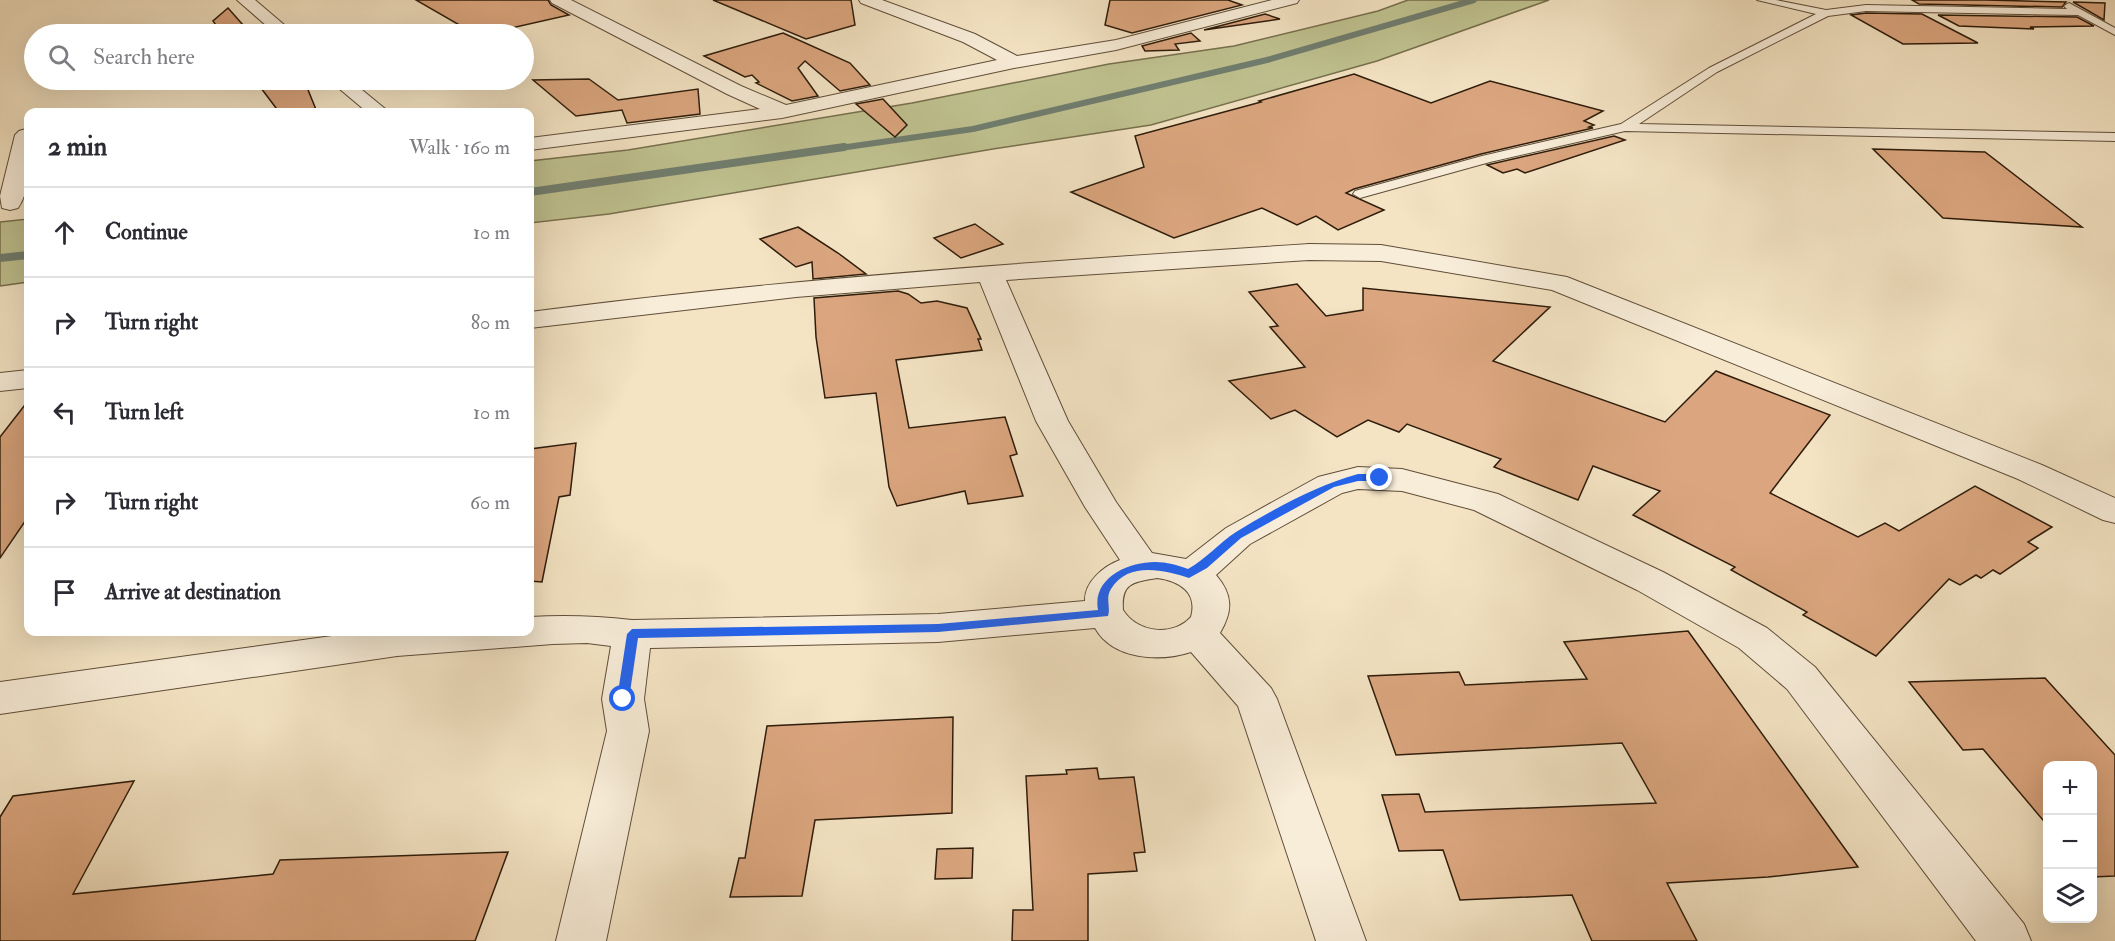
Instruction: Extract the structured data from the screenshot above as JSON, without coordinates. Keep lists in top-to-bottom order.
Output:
{
  "page": {
    "search": "Search here",
    "heading": ["2 min", "Walk · 160 m"],
    "list": [
      ["Continue", "10 m"],
      ["Turn right", "80 m"],
      ["Turn left", "10 m"],
      ["Turn right", "60 m"],
      "Arrive at destination"
    ],
    "map_buttons": ["+", "−"]
  }
}
